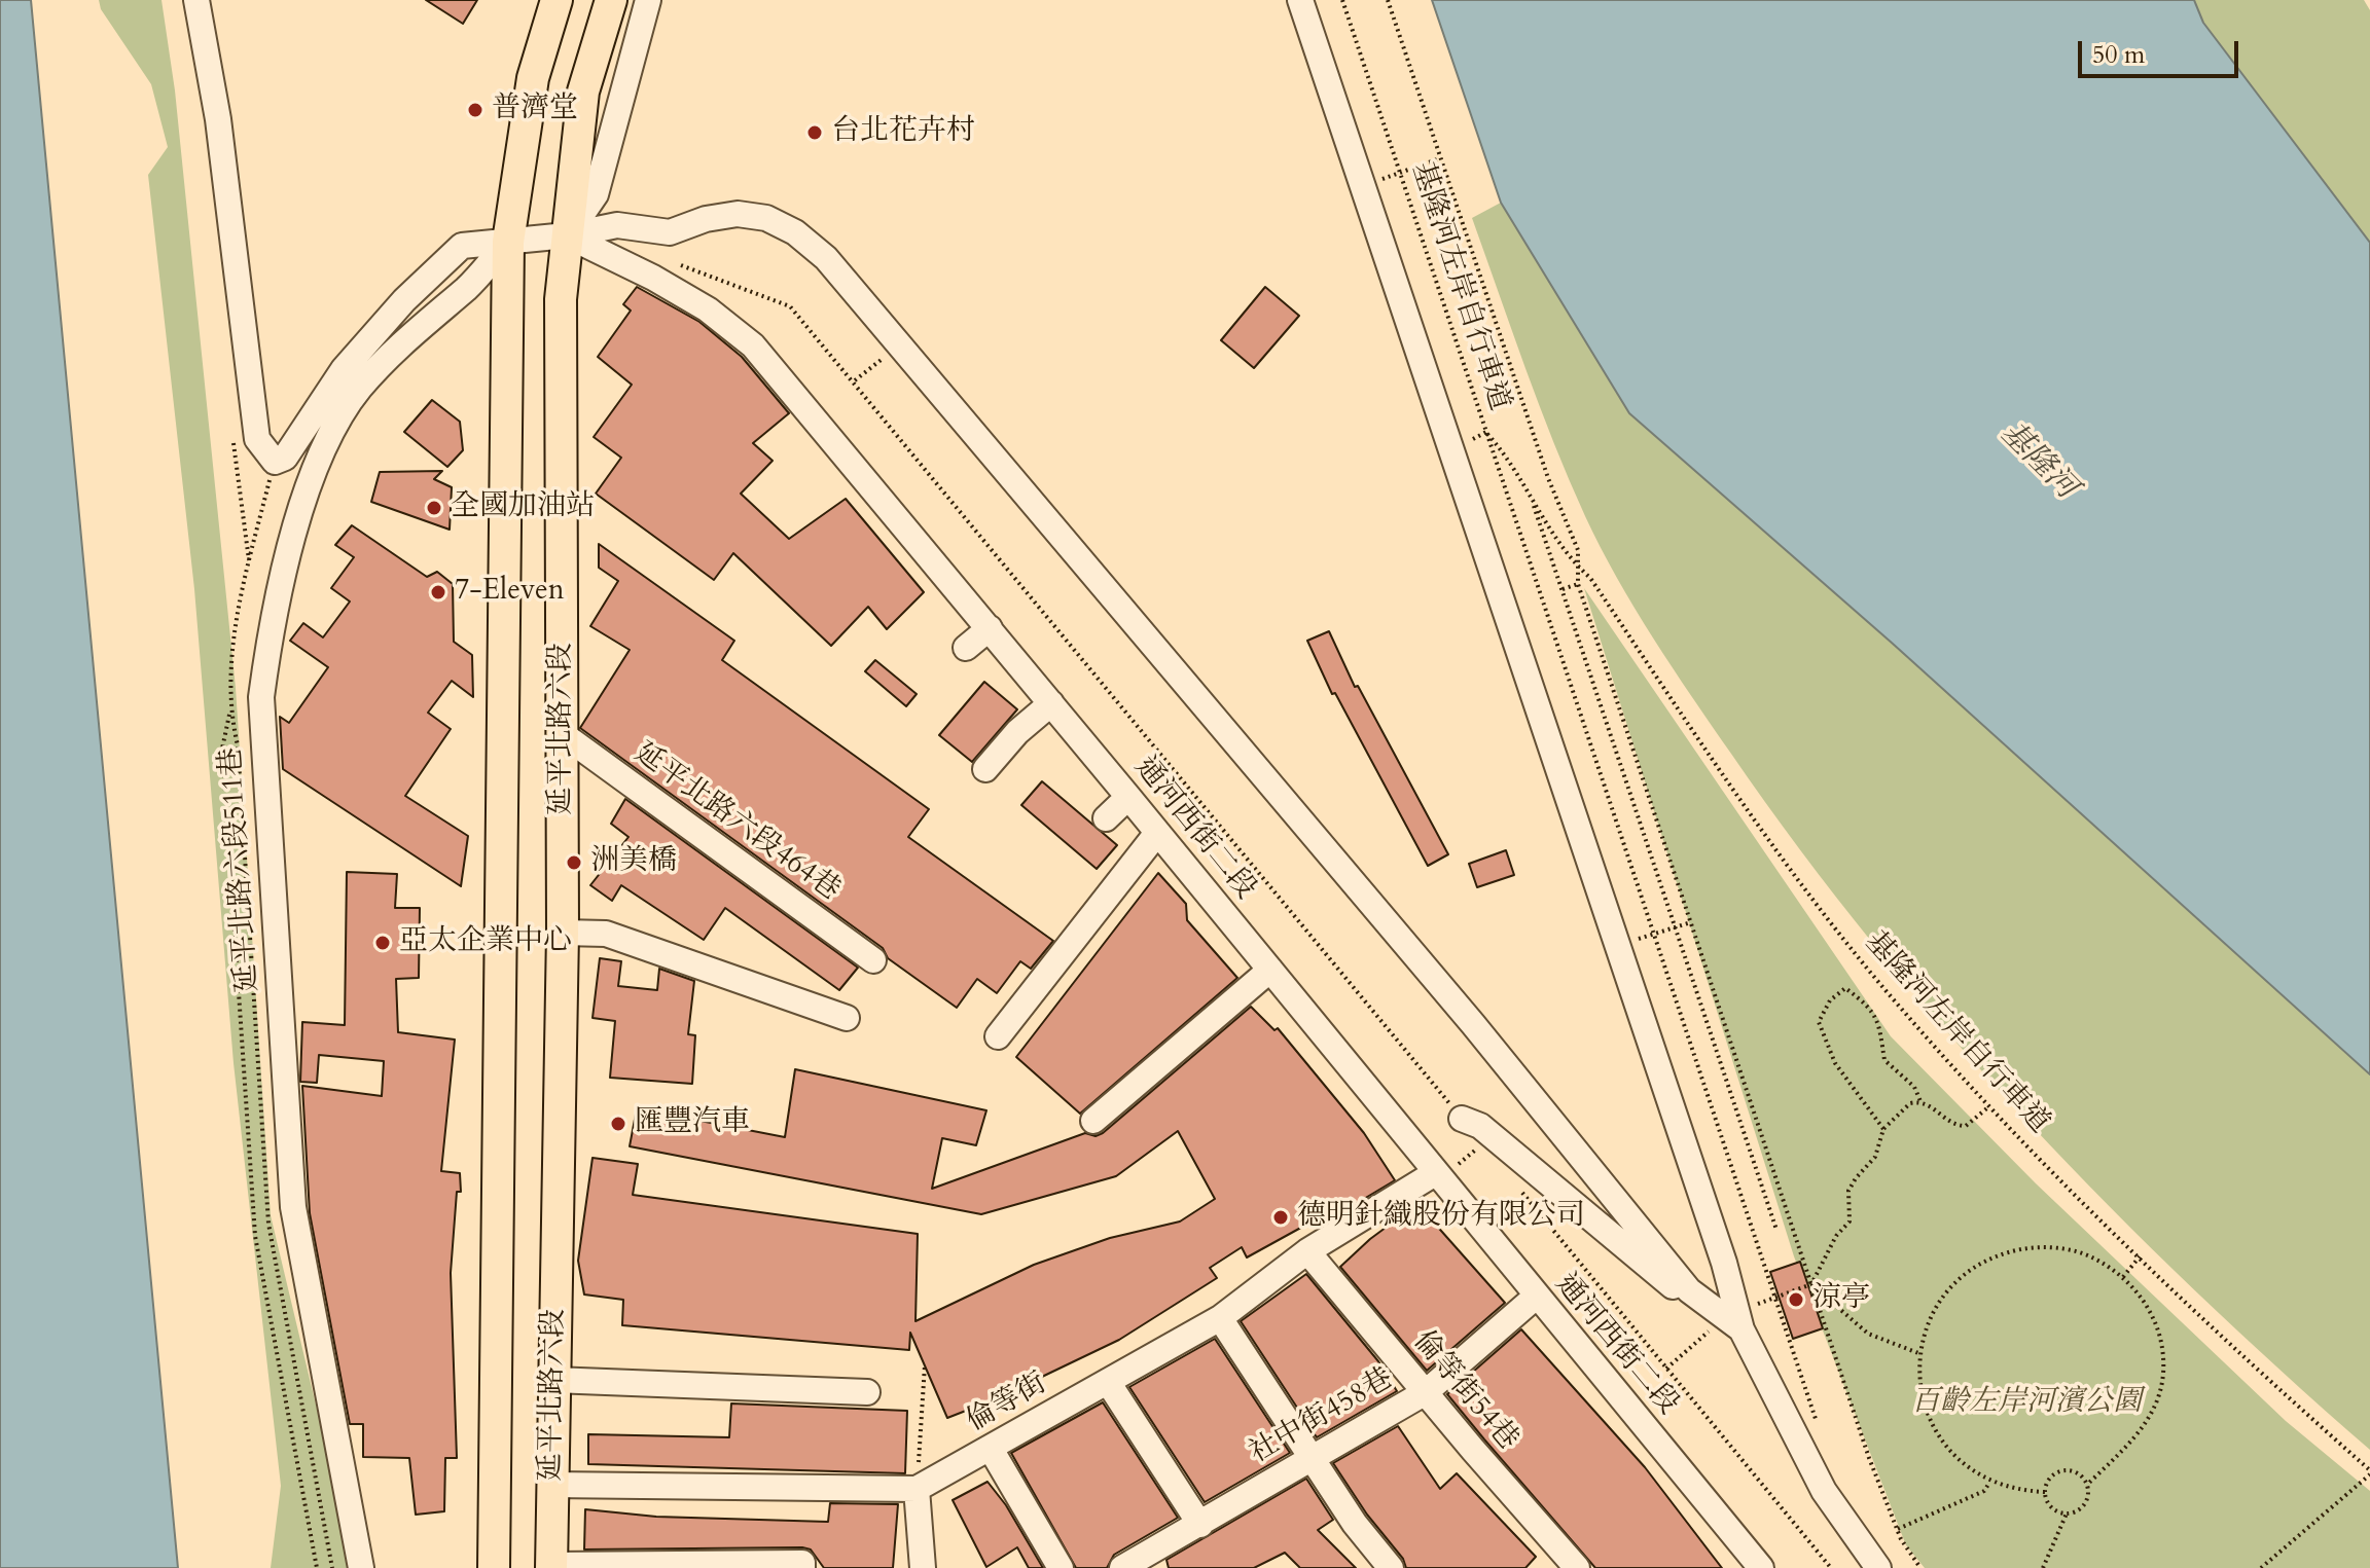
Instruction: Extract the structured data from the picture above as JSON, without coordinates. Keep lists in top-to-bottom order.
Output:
{
  "streets": {
    "main road": ["延平北路六段"],
    "street": [
      "延平北路六段464巷",
      "通河西街二段",
      "延平北路六段511巷",
      "倫等街54巷",
      "倫等街",
      "社中街458巷"
    ],
    "path": ["基隆河左岸自行車道"]
  },
  "crossings": [
    ["延平北路六段", "延平北路六段464巷"],
    ["延平北路六段", "通河西街二段"],
    ["延平北路六段", "延平北路六段511巷"],
    ["延平北路六段", "倫等街"],
    ["通河西街二段", "倫等街"],
    ["通河西街二段", "社中街458巷"],
    ["倫等街54巷", "倫等街"],
    ["倫等街54巷", "社中街458巷"]
  ],
  "water": ["基隆河"],
  "parks": ["百齡左岸河濱公園"],
  "places": [
    "普濟堂",
    "台北花卉村",
    "全國加油站",
    "7-Eleven",
    "洲美橋",
    "亞太企業中心",
    "匯豐汽車",
    "德明針織股份有限公司",
    "涼亭"
  ],
  "scale_bar": "50 m"
}
